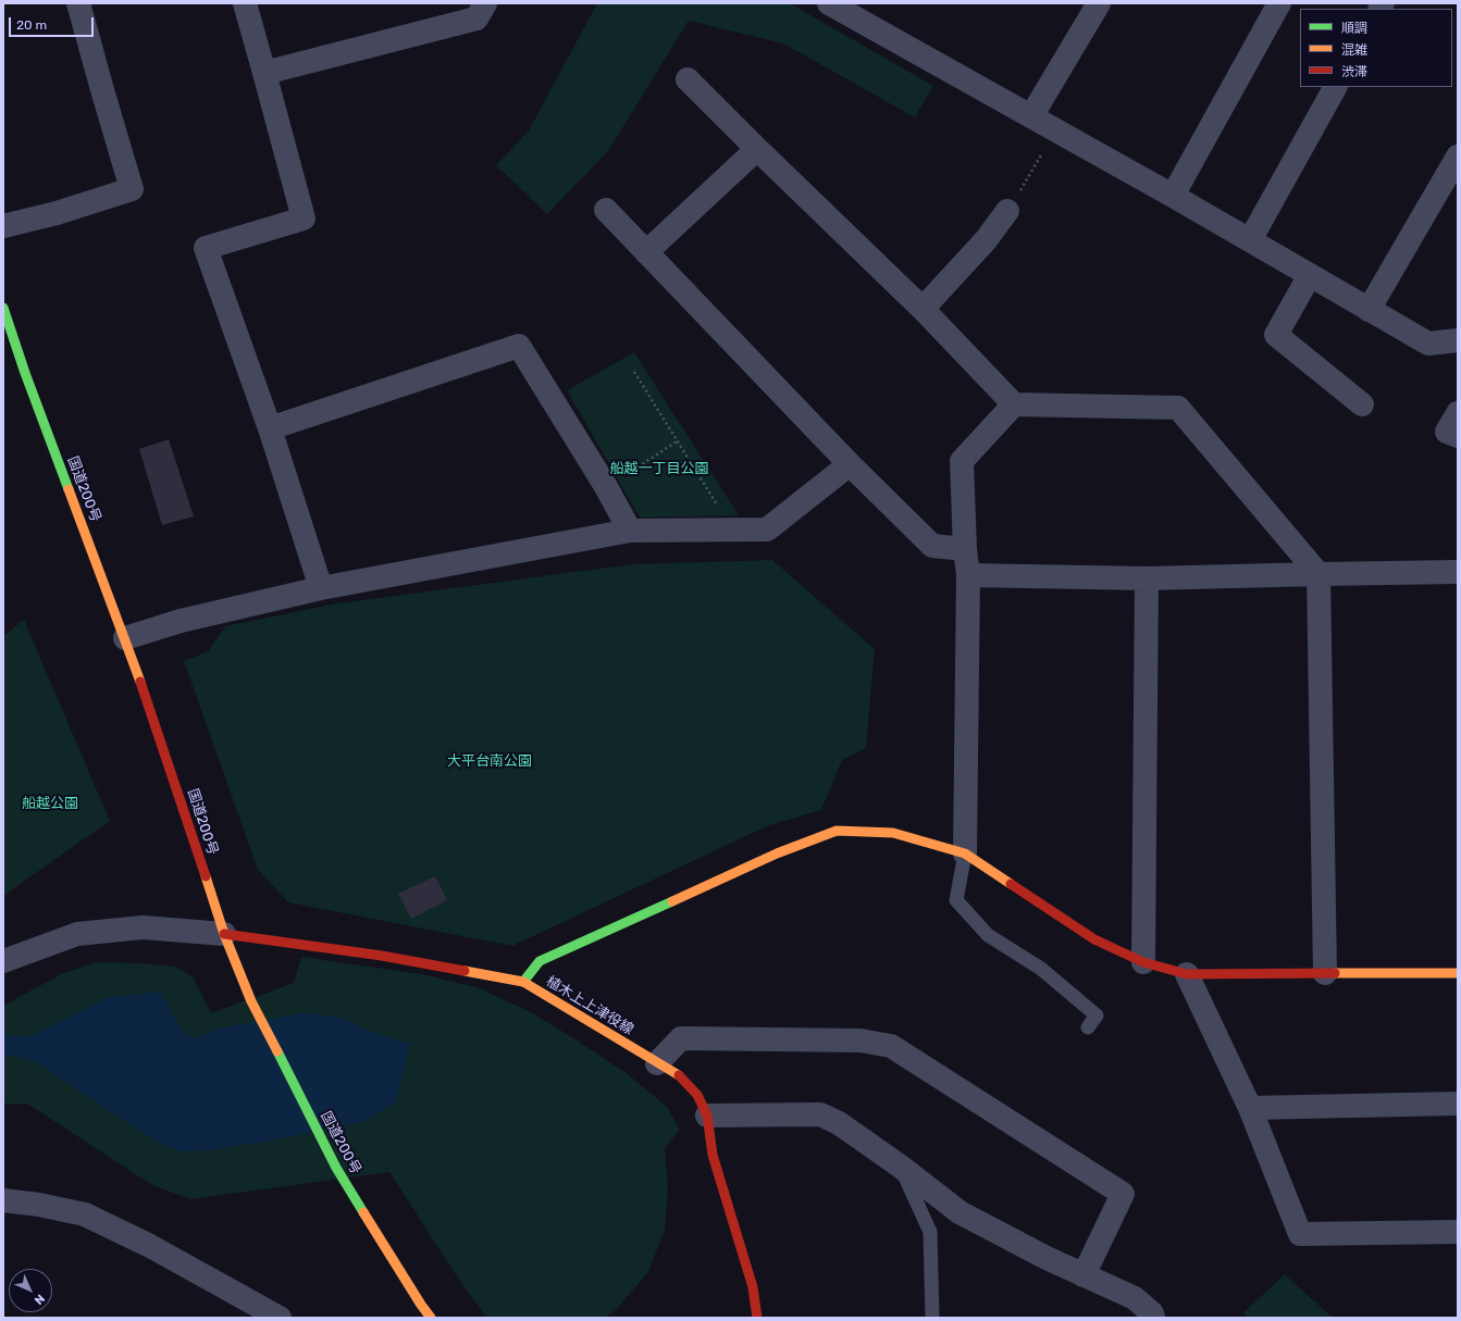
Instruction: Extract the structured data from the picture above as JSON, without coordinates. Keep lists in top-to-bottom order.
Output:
{
  "streets": {
    "main road": ["国道200号", "植木上上津役線"]
  },
  "crossings": [
    ["国道200号", "植木上上津役線"]
  ],
  "parks": ["船越一丁目公園", "大平台南公園", "船越公園"],
  "legend": ["順調", "混雑", "渋滞"],
  "scale_bar": "20 m",
  "north": "bottom right"
}
